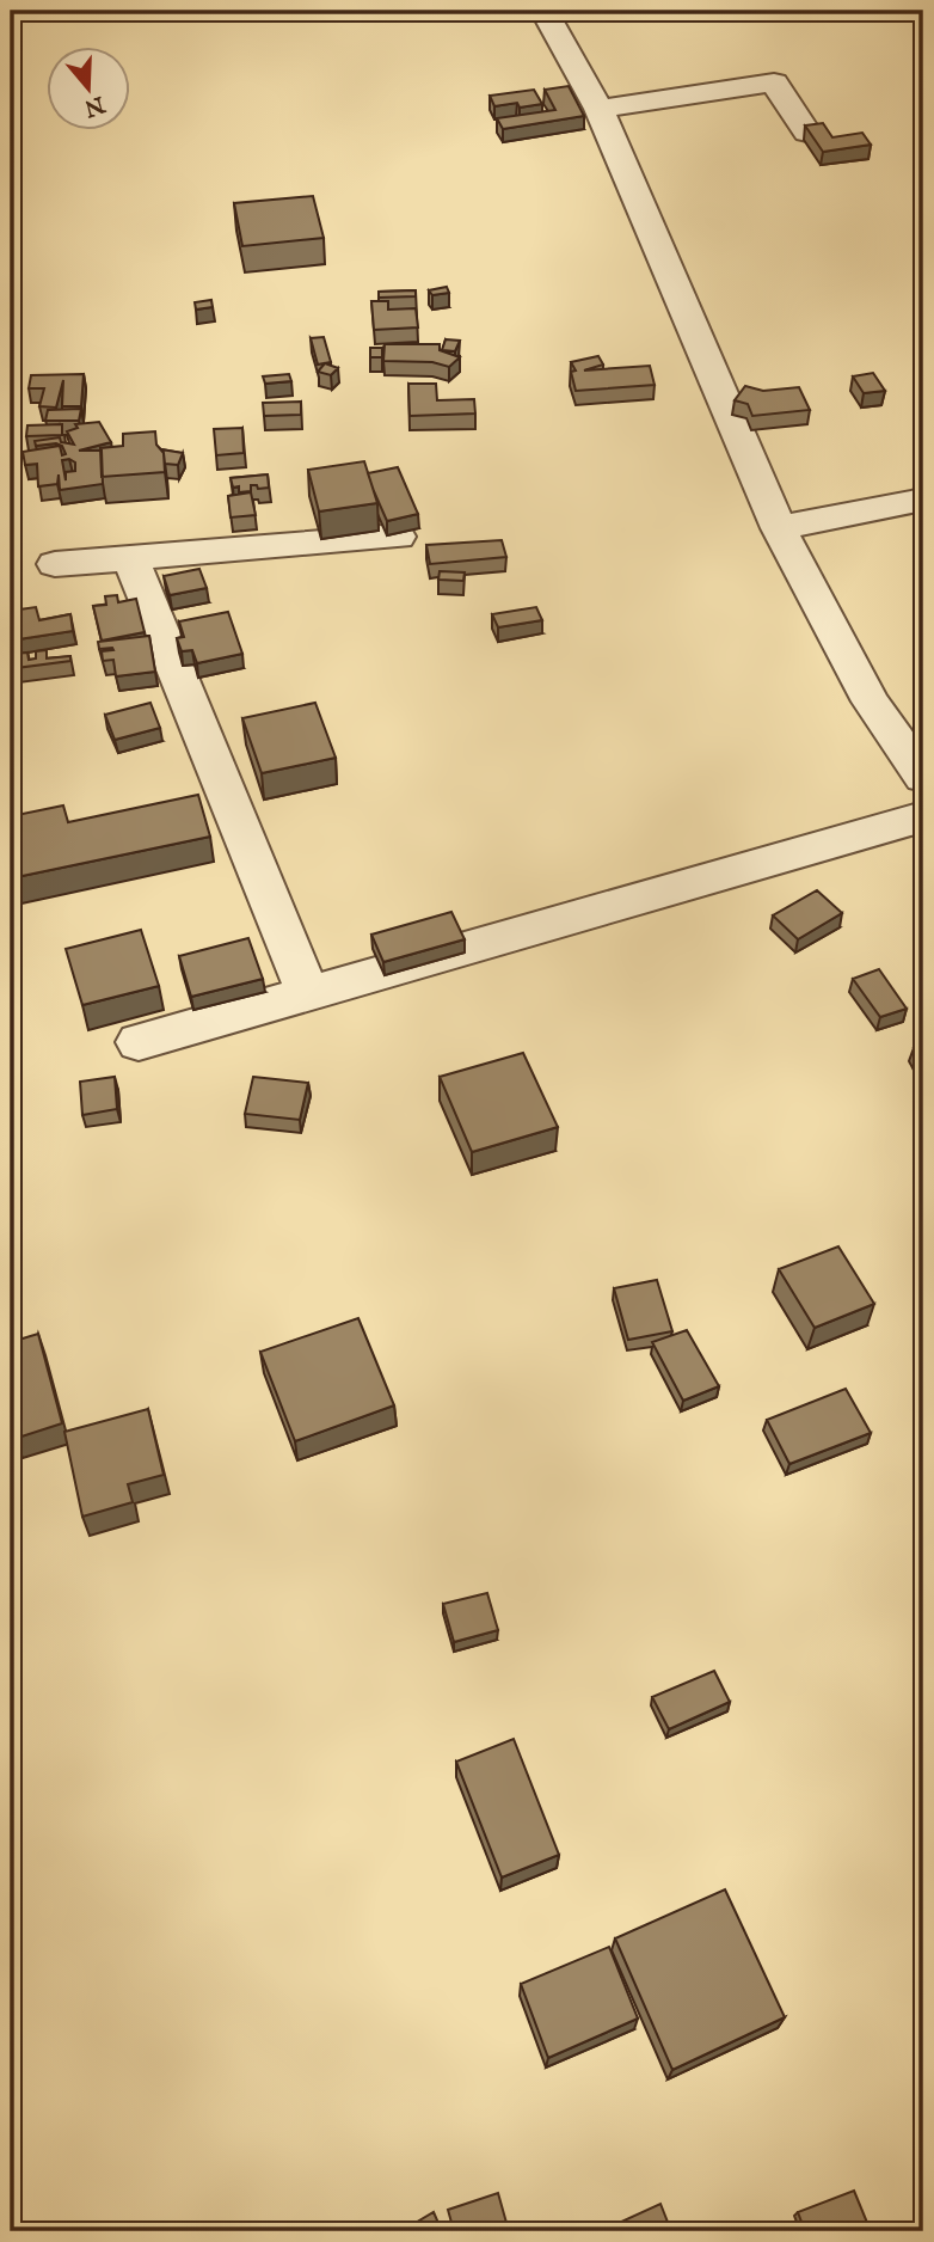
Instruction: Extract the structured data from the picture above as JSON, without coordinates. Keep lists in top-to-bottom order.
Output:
{
  "north": "bottom"
}
